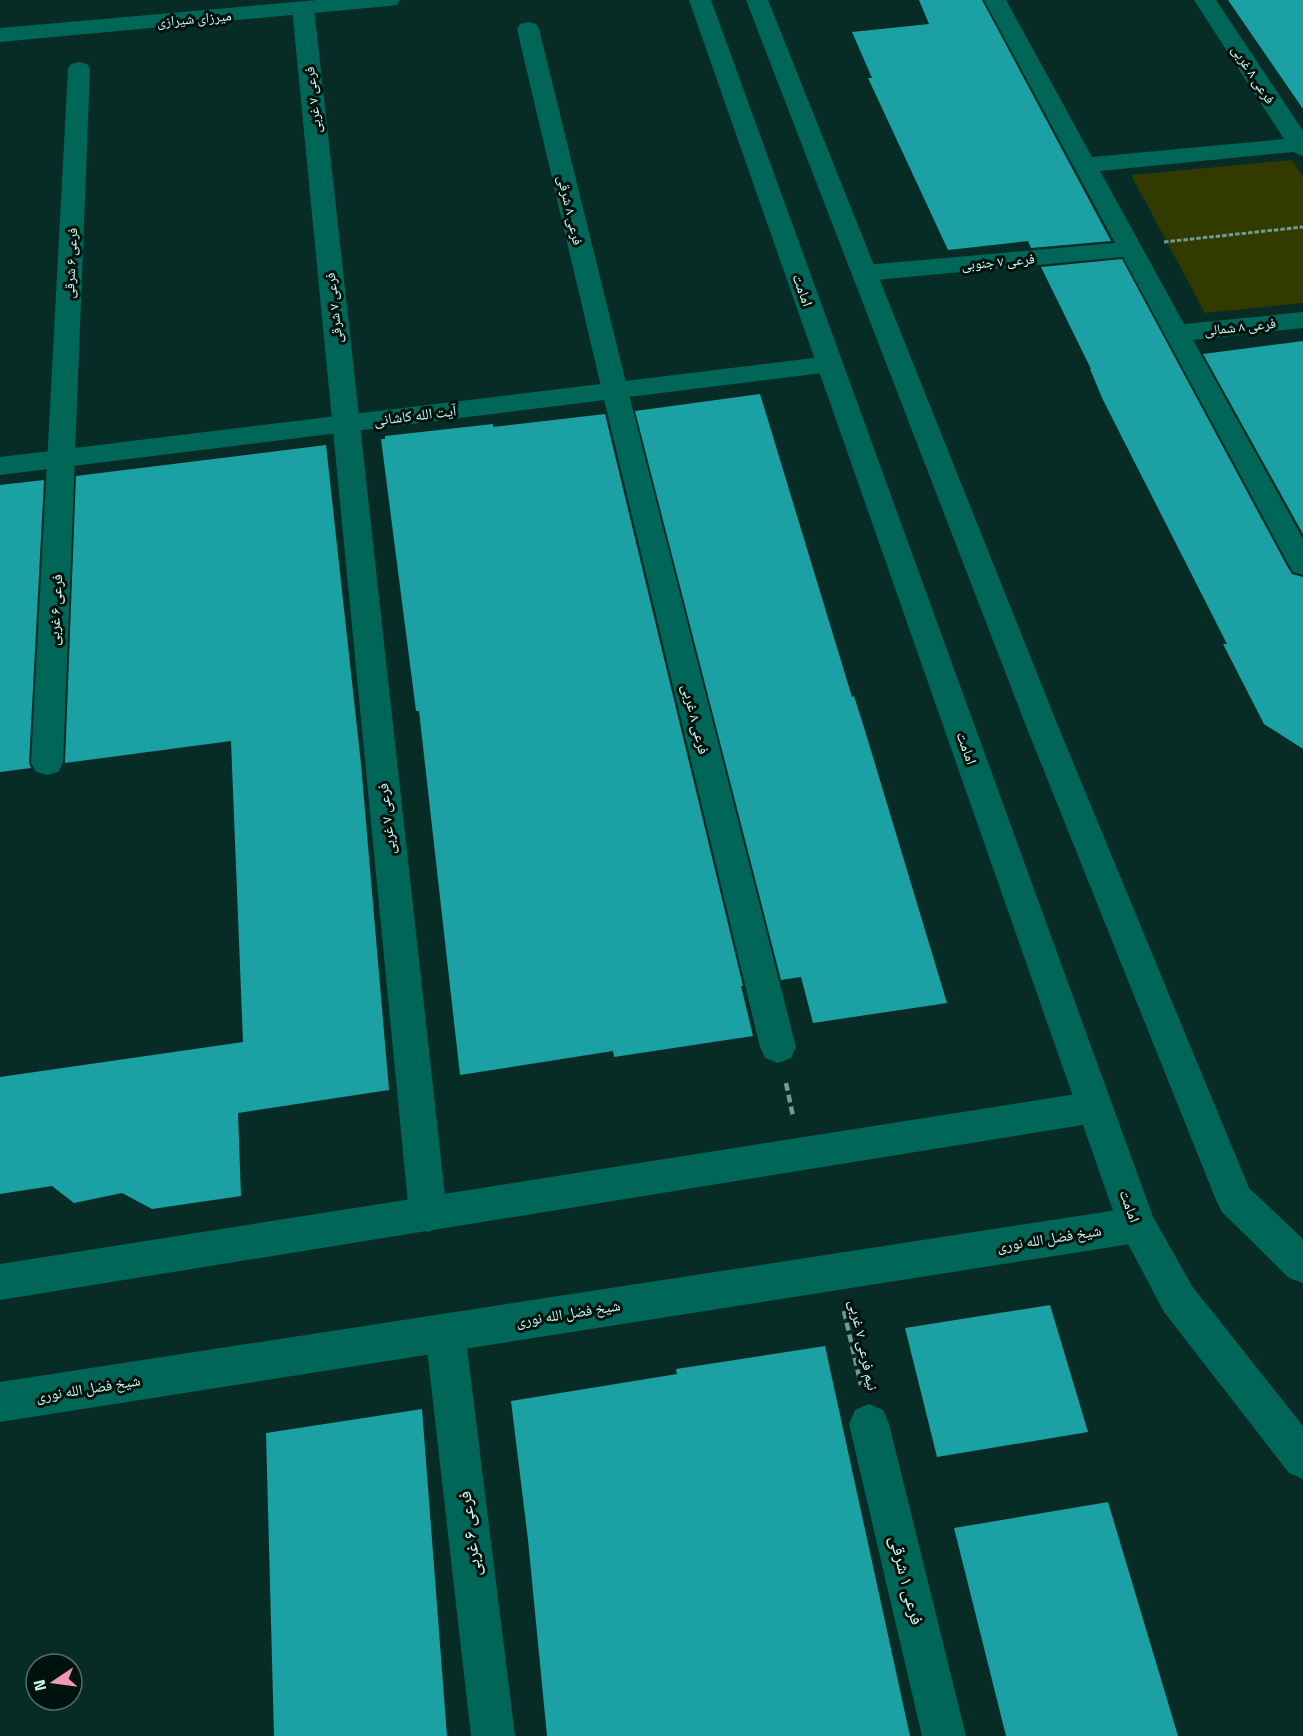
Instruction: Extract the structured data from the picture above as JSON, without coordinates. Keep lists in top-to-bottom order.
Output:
{
  "streets": {
    "street": [
      "میرزای شیرازی",
      "فرعی ۸ غربی",
      "فرعی ۷ غربی",
      "فرعی ۸ شرقی",
      "فرعی ۷ جنوبی",
      "فرعی ۶ شرقی",
      "امامت",
      "فرعی ۷ شرقی",
      "فرعی ۸ شمالی",
      "آیت الله کاشانی",
      "فرعی ۶ غربی",
      "شیخ فضل الله نوری",
      "فرعی ۱ شرقی"
    ],
    "path": ["نیم فرعی ۷ غربی"]
  },
  "crossings": [
    ["میرزای شیرازی", "فرعی ۷ غربی"],
    ["فرعی ۸ غربی", "فرعی ۸ شرقی"],
    ["فرعی ۸ غربی", "آیت الله کاشانی"],
    ["فرعی ۷ غربی", "فرعی ۷ شرقی"],
    ["فرعی ۷ غربی", "آیت الله کاشانی"],
    ["فرعی ۸ شرقی", "آیت الله کاشانی"],
    ["فرعی ۶ شرقی", "آیت الله کاشانی"],
    ["فرعی ۶ شرقی", "فرعی ۶ غربی"],
    ["امامت", "آیت الله کاشانی"],
    ["امامت", "شیخ فضل الله نوری"],
    ["فرعی ۷ شرقی", "آیت الله کاشانی"],
    ["آیت الله کاشانی", "فرعی ۶ غربی"],
    ["فرعی ۶ غربی", "شیخ فضل الله نوری"],
    ["شیخ فضل الله نوری", "نیم فرعی ۷ غربی"],
    ["نیم فرعی ۷ غربی", "فرعی ۱ شرقی"]
  ],
  "north": "left"
}
